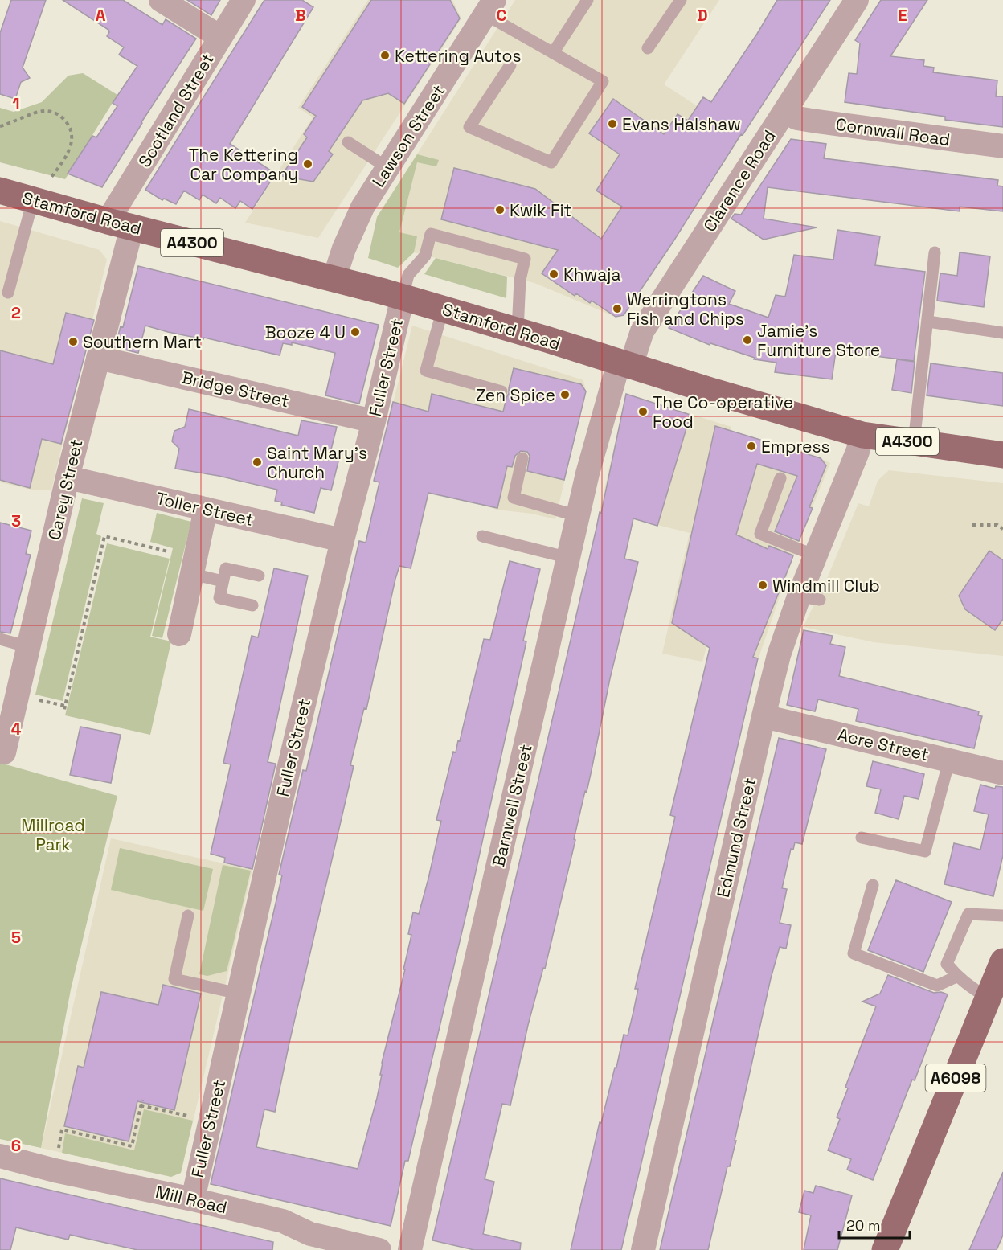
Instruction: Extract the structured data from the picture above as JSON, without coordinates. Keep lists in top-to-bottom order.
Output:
{
  "streets": {
    "main road": ["Stamford Road", "A4300", "A6098"],
    "street": [
      "Scotland Street",
      "Cornwall Road",
      "Lawson Street",
      "Clarence Road",
      "Fuller Street",
      "Bridge Street",
      "Carey Street",
      "Toller Street",
      "Acre Street",
      "Barnwell Street",
      "Edmund Street",
      "Mill Road"
    ]
  },
  "crossings": [
    ["Scotland Street", "Stamford Road"],
    ["Scotland Street", "Carey Street"],
    ["Cornwall Road", "Clarence Road"],
    ["Lawson Street", "Stamford Road"],
    ["Clarence Road", "Stamford Road"],
    ["Clarence Road", "Barnwell Street"],
    ["Stamford Road", "Fuller Street"],
    ["Stamford Road", "Carey Street"],
    ["Stamford Road", "Barnwell Street"],
    ["Stamford Road", "Edmund Street"],
    ["Fuller Street", "Bridge Street"],
    ["Fuller Street", "Toller Street"],
    ["Fuller Street", "Mill Road"],
    ["Bridge Street", "Carey Street"],
    ["Carey Street", "Toller Street"],
    ["Acre Street", "Edmund Street"]
  ],
  "parks": ["Millroad Park"],
  "places": [
    "Kettering Autos",
    "Evans Halshaw",
    "The Kettering Car Company",
    "Kwik Fit",
    "Khwaja",
    "Werringtons Fish and Chips",
    "Booze 4 U",
    "Jamie's Furniture Store",
    "Southern Mart",
    "Zen Spice",
    "The Co-operative Food",
    "Empress",
    "Saint Mary's Church",
    "Windmill Club"
  ],
  "scale_bar": "20 m",
  "grid": {
    "columns": [
      "A",
      "B",
      "C",
      "D",
      "E"
    ],
    "rows": [
      "1",
      "2",
      "3",
      "4",
      "5",
      "6"
    ]
  }
}
